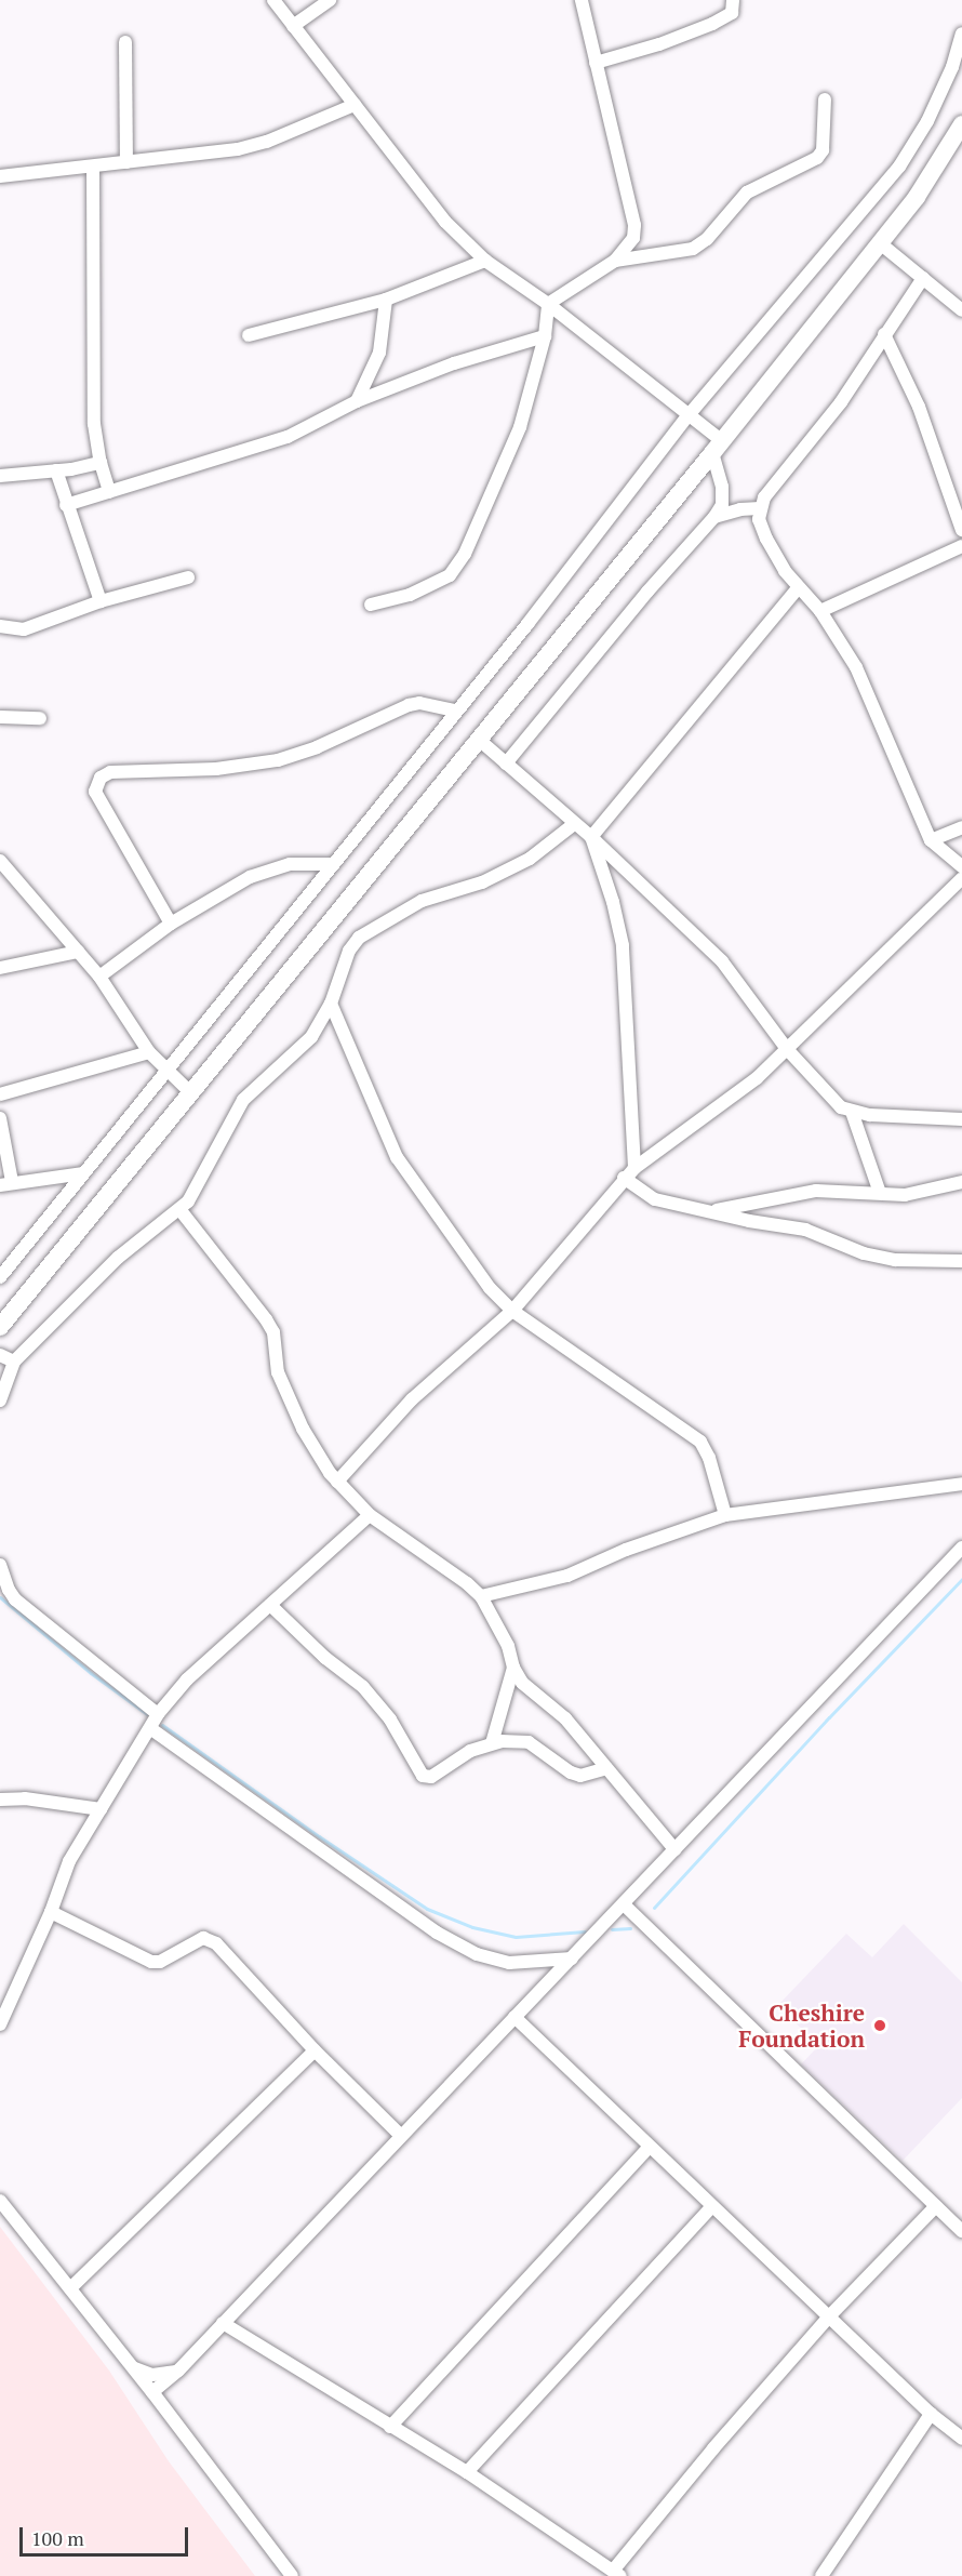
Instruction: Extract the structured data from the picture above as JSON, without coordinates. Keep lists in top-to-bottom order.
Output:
{
  "places": ["Cheshire Foundation"],
  "scale_bar": "100 m"
}
